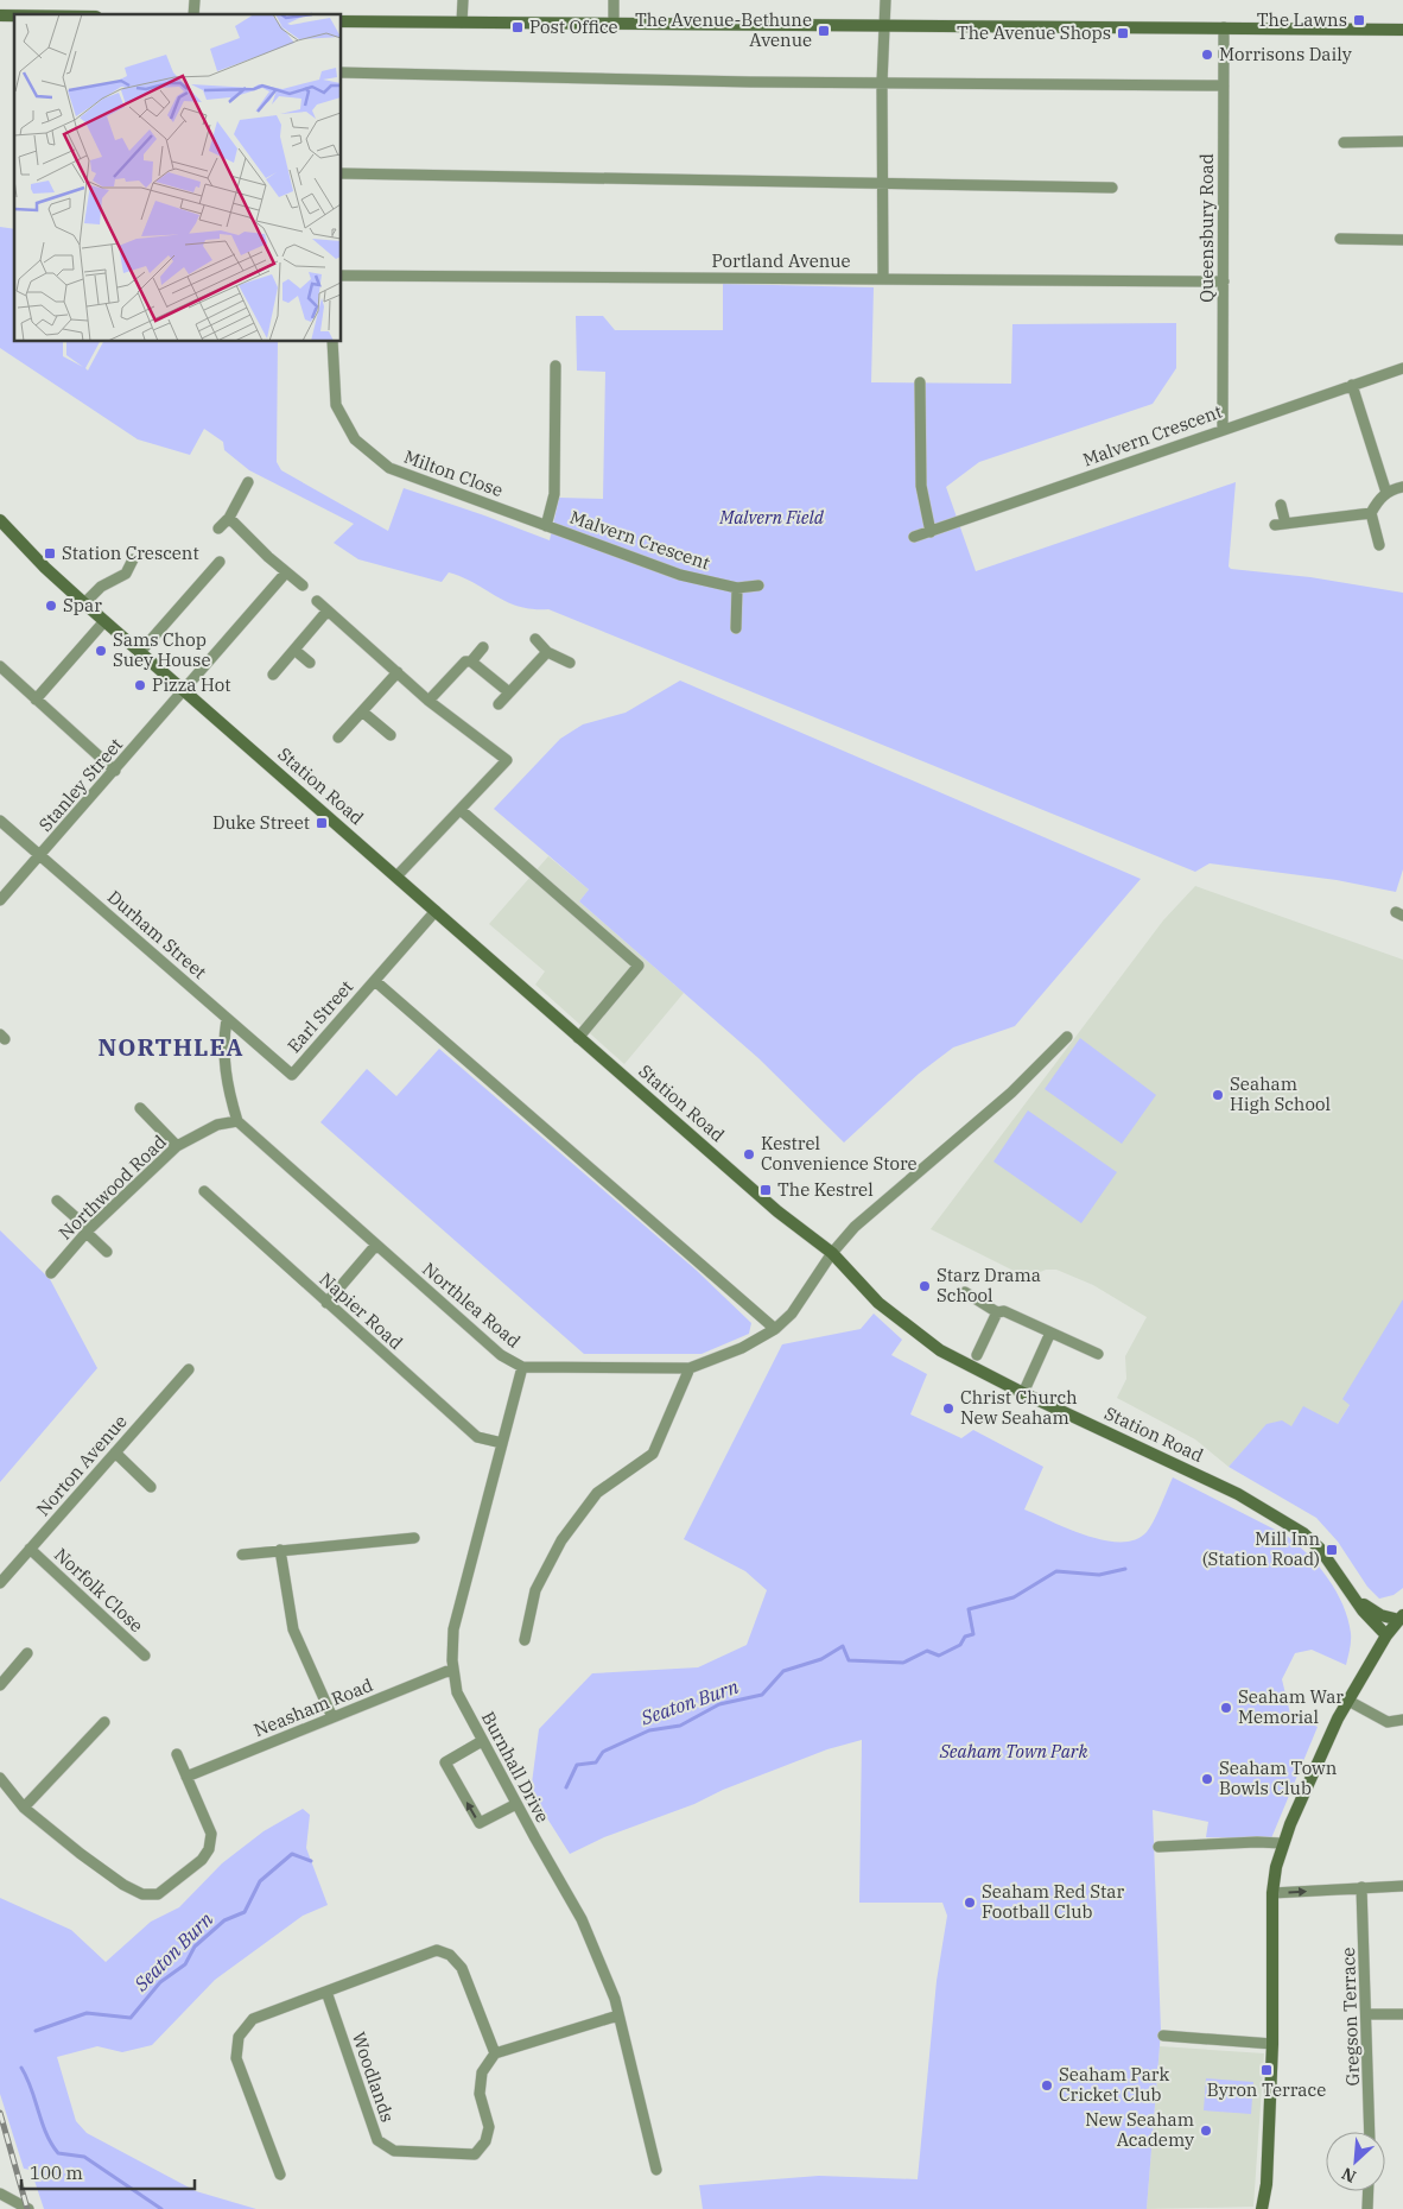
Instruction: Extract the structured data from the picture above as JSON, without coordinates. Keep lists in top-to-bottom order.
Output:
{
  "streets": {
    "main road": ["Station Road"],
    "street": [
      "Queensbury Road",
      "Portland Avenue",
      "Malvern Crescent",
      "Milton Close",
      "Stanley Street",
      "Durham Street",
      "Earl Street",
      "Northwood Road",
      "Northlea Road",
      "Napier Road",
      "Norton Avenue",
      "Norfolk Close",
      "Neasham Road",
      "Burnhall Drive",
      "Gregson Terrace",
      "Woodlands"
    ]
  },
  "crossings": [
    ["Queensbury Road", "Portland Avenue"],
    ["Queensbury Road", "Malvern Crescent"],
    ["Malvern Crescent", "Milton Close"],
    ["Stanley Street", "Station Road"],
    ["Stanley Street", "Durham Street"],
    ["Station Road", "Earl Street"],
    ["Station Road", "Northlea Road"],
    ["Durham Street", "Earl Street"],
    ["Northwood Road", "Northlea Road"],
    ["Northlea Road", "Burnhall Drive"],
    ["Napier Road", "Burnhall Drive"],
    ["Norton Avenue", "Norfolk Close"],
    ["Neasham Road", "Burnhall Drive"]
  ],
  "districts": ["NORTHLEA"],
  "water": ["Seaton Burn"],
  "parks": ["Malvern Field", "Seaham Town Park"],
  "places": {
    "transit": [
      "The Lawns",
      "Post Office",
      "The Avenue-Bethune Avenue",
      "The Avenue Shops",
      "Station Crescent",
      "Duke Street",
      "The Kestrel",
      "Mill Inn (Station Road)",
      "Byron Terrace"
    ],
    "other": [
      "Morrisons Daily",
      "Spar",
      "Sams Chop Suey House",
      "Pizza Hot",
      "Seaham High School",
      "Kestrel Convenience Store",
      "Starz Drama School",
      "Christ Church New Seaham",
      "Seaham War Memorial",
      "Seaham Town Bowls Club",
      "Seaham Red Star Football Club",
      "Seaham Park Cricket Club",
      "New Seaham Academy"
    ]
  },
  "scale_bar": "100 m",
  "north": "bottom left"
}
